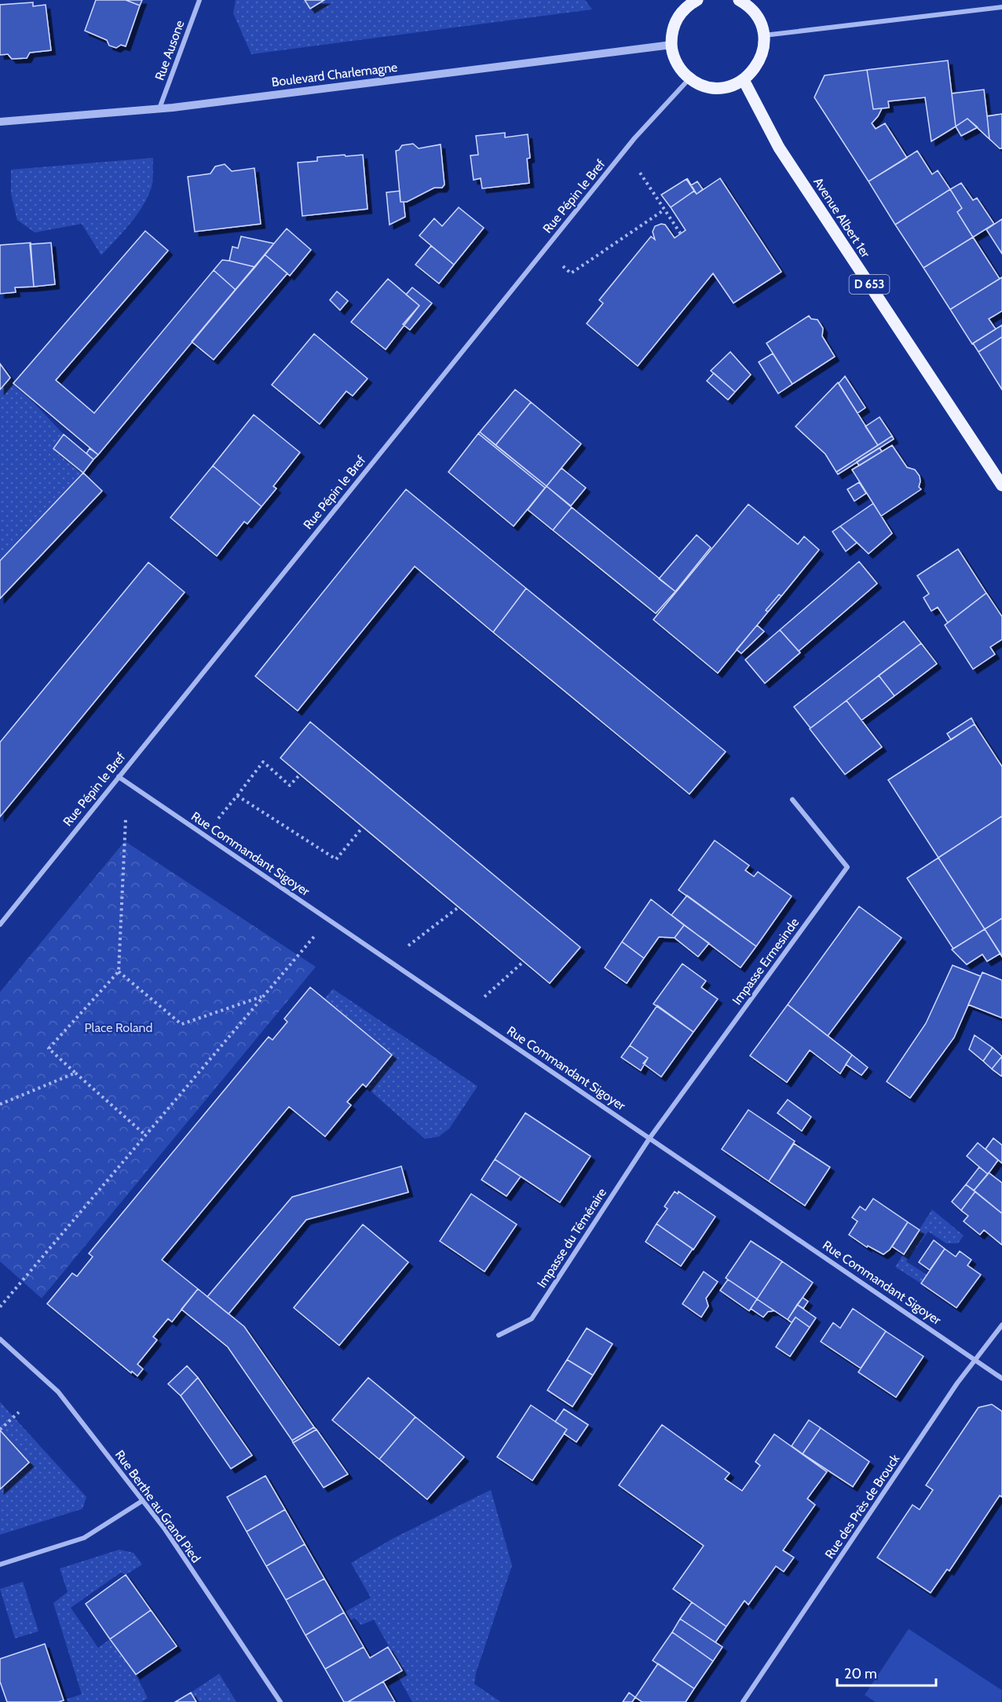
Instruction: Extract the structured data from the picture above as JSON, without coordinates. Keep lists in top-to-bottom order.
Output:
{
  "streets": {
    "main road": ["Avenue Albert 1er", "D 653"],
    "street": [
      "Rue Ausone",
      "Boulevard Charlemagne",
      "Rue Pépin le Bref",
      "Rue Commandant Sigoyer",
      "Impasse Ermesinde",
      "Impasse du Téméraire",
      "Rue Berthe au Grand Pied",
      "Rue des Près de Brouck"
    ]
  },
  "crossings": [
    ["Rue Ausone", "Boulevard Charlemagne"],
    ["Rue Pépin le Bref", "Rue Commandant Sigoyer"],
    ["Rue Commandant Sigoyer", "Impasse Ermesinde"],
    ["Rue Commandant Sigoyer", "Impasse du Téméraire"],
    ["Rue Commandant Sigoyer", "Rue des Près de Brouck"],
    ["Impasse Ermesinde", "Impasse du Téméraire"]
  ],
  "parks": ["Place Roland"],
  "scale_bar": "20 m"
}
